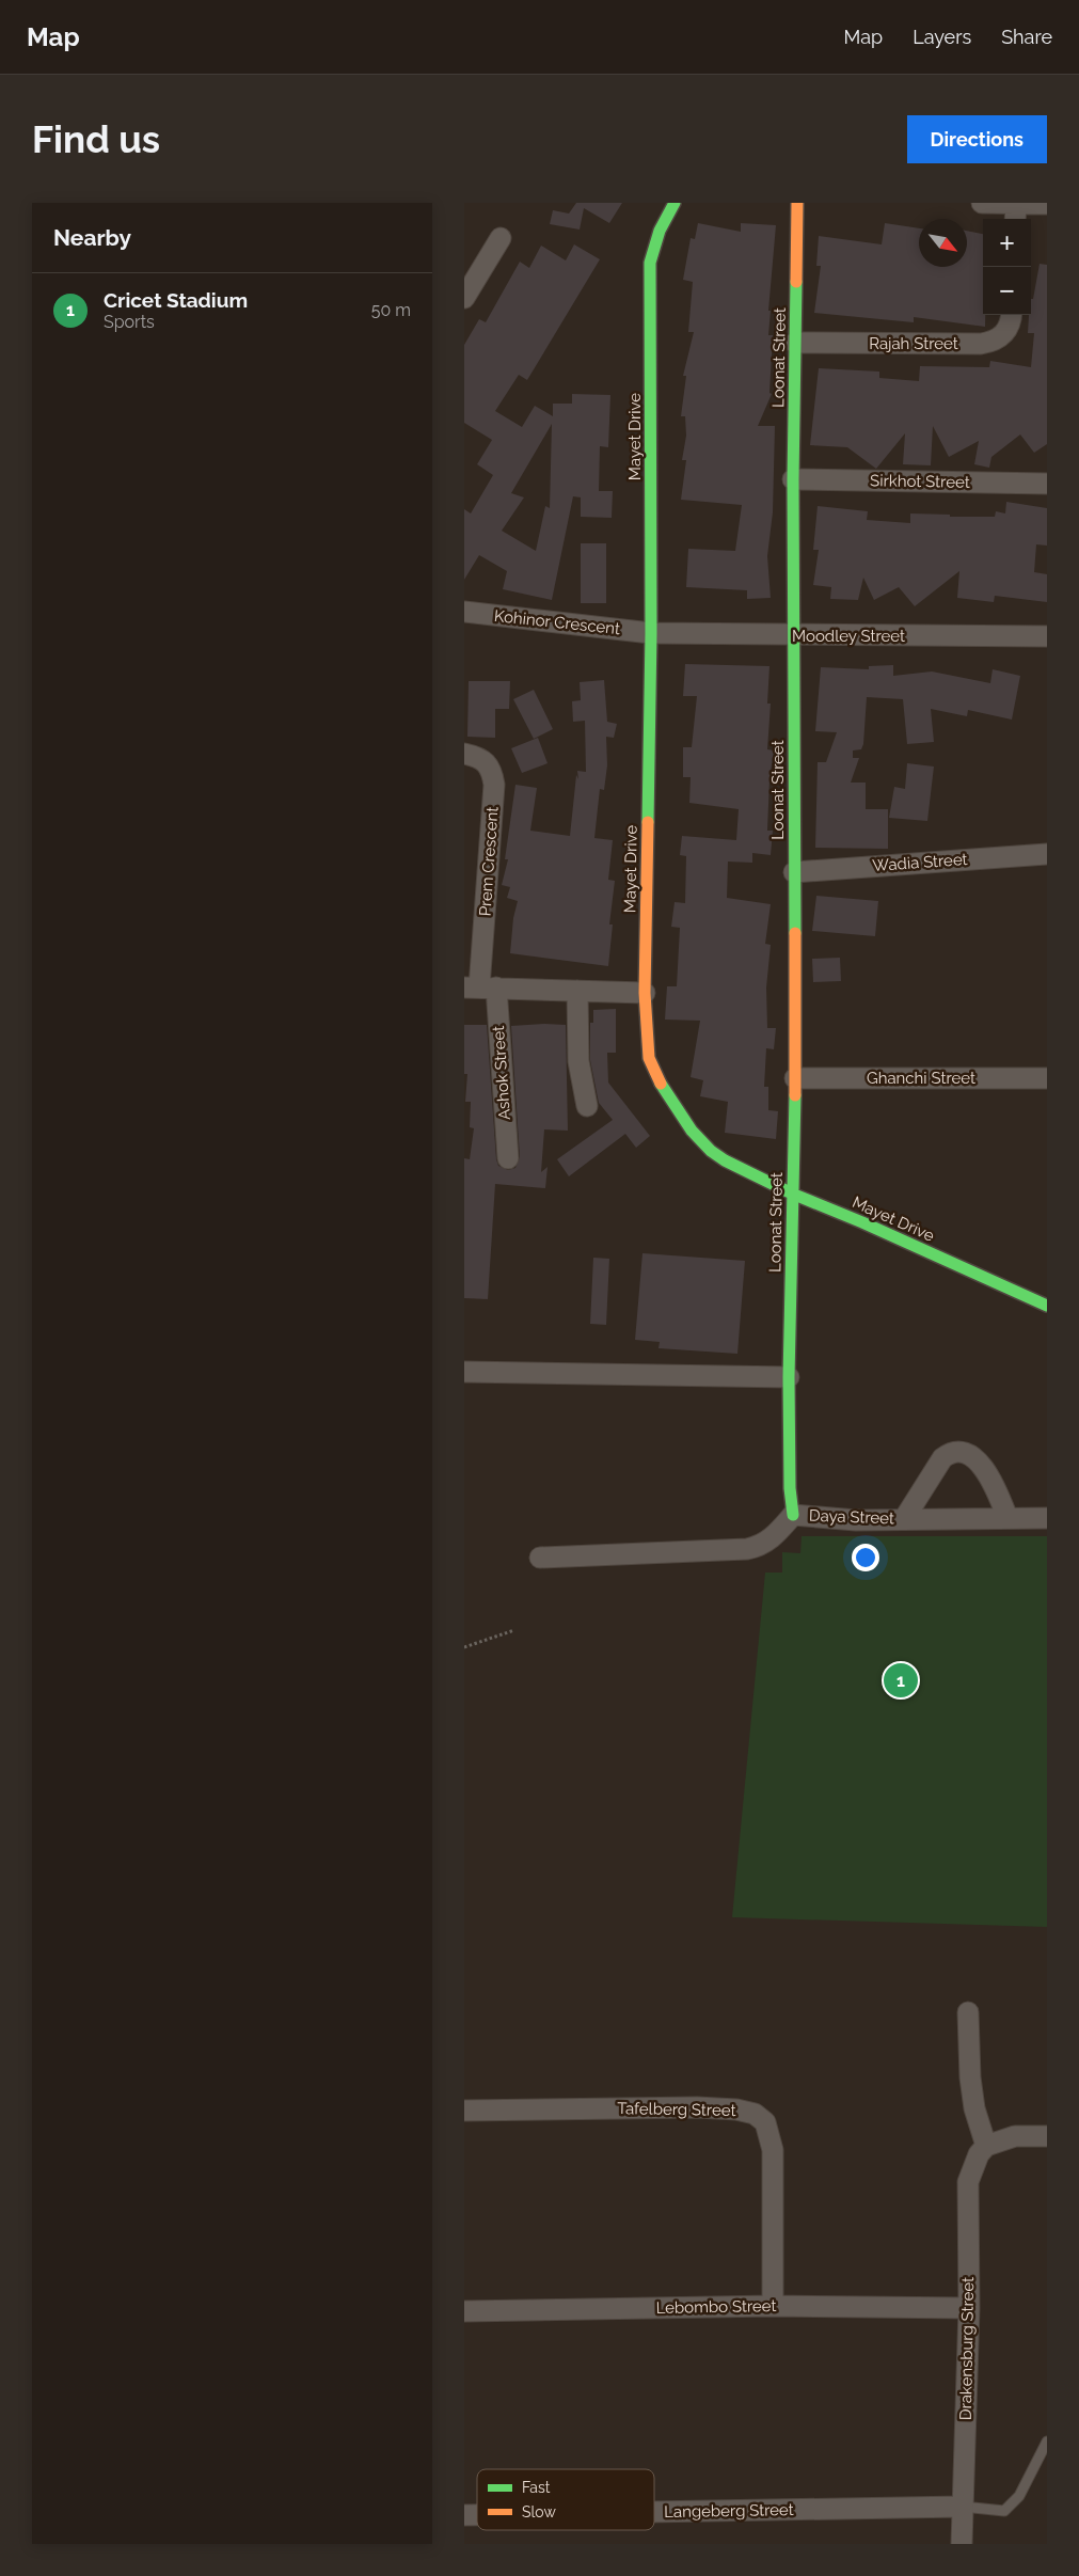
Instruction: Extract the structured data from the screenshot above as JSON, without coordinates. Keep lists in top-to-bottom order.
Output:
{
  "streets": {
    "street": [
      "Rajah Street",
      "Loonat Street",
      "Mayet Drive",
      "Sirkhot Street",
      "Kohinor Crescent",
      "Moodley Street",
      "Prem Crescent",
      "Wadia Street",
      "Ashok Street",
      "Ghanchi Street",
      "Daya Street",
      "Tafelberg Street",
      "Lebombo Street",
      "Drakensburg Street",
      "Langeberg Street"
    ]
  },
  "crossings": [
    ["Rajah Street", "Loonat Street"],
    ["Loonat Street", "Mayet Drive"],
    ["Loonat Street", "Sirkhot Street"],
    ["Loonat Street", "Moodley Street"],
    ["Loonat Street", "Wadia Street"],
    ["Loonat Street", "Ghanchi Street"],
    ["Loonat Street", "Daya Street"],
    ["Mayet Drive", "Kohinor Crescent"],
    ["Mayet Drive", "Moodley Street"],
    ["Kohinor Crescent", "Moodley Street"],
    ["Prem Crescent", "Ashok Street"],
    ["Tafelberg Street", "Lebombo Street"],
    ["Lebombo Street", "Drakensburg Street"],
    ["Drakensburg Street", "Langeberg Street"]
  ],
  "legend": ["Fast", "Slow"],
  "north": "bottom right",
  "page": {
    "header": "Map",
    "nav": ["Map", "Layers", "Share"],
    "buttons": "Directions",
    "title": "Find us",
    "heading": "Nearby",
    "map_buttons": ["+", "−"],
    "list": [
      {
        "mark": "1",
        "name": "Cricet Stadium",
        "note": "Sports",
        "value": "50 m"
      }
    ],
    "pins": "1"
  }
}
